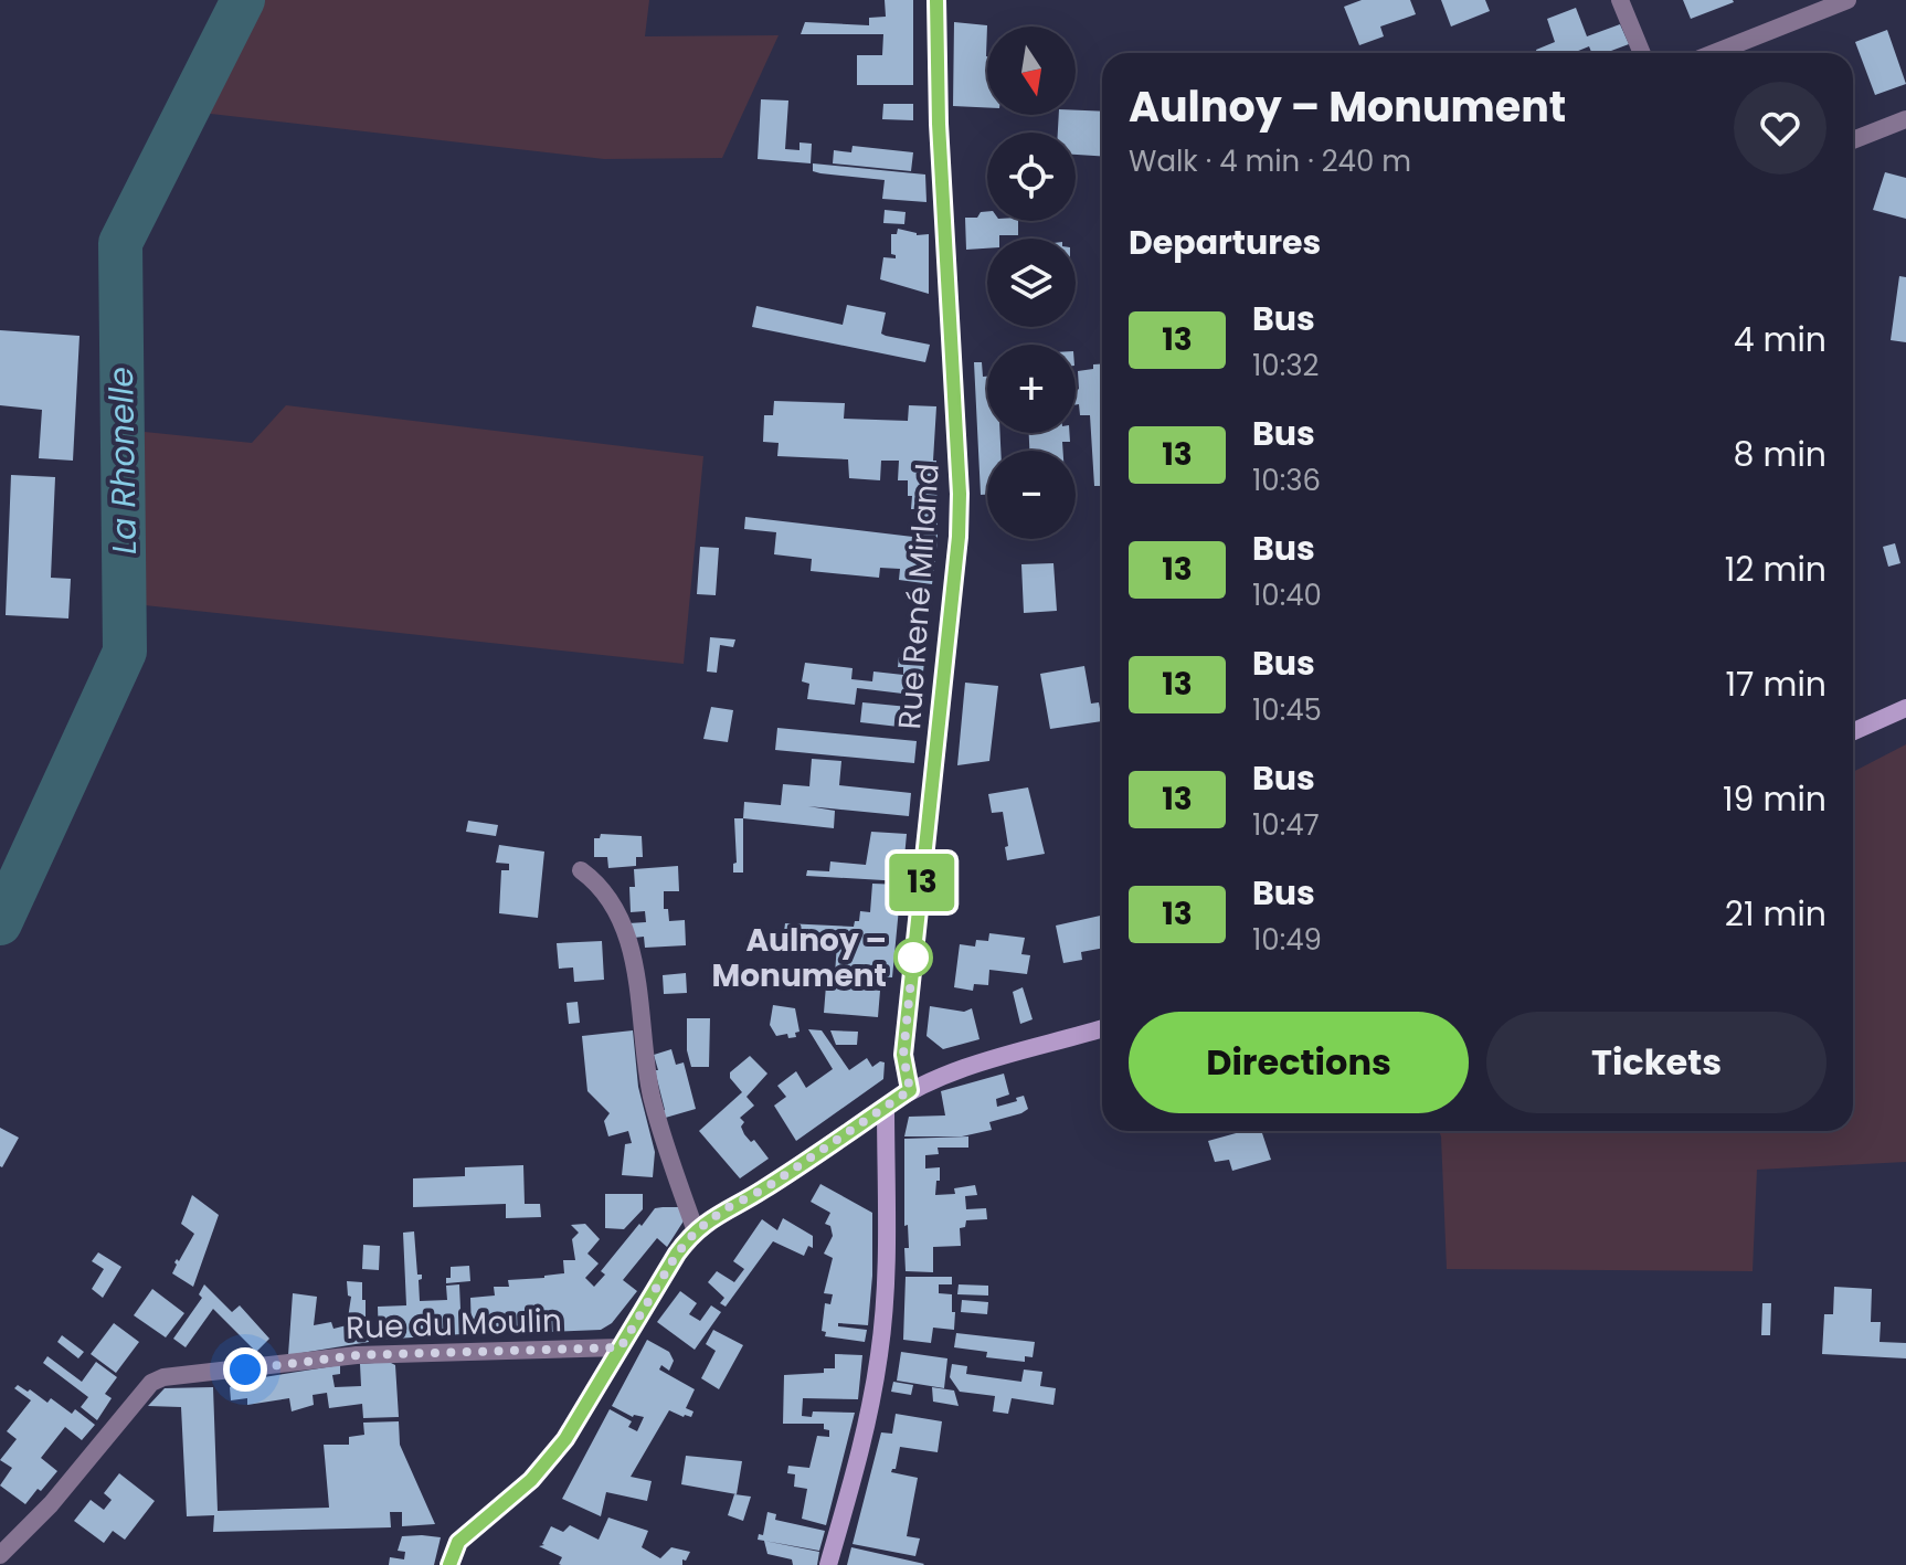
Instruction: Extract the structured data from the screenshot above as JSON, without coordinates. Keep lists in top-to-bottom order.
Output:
{
  "streets": {
    "street": ["Rue René Mirland", "Rue du Moulin"]
  },
  "water": ["La Rhonelle"],
  "places": ["Aulnoy – Monument"],
  "lines": ["bus line 13"],
  "north": "bottom",
  "page": {
    "on_map": "13",
    "map_buttons": ["+", "−"],
    "heading": [
      ["Aulnoy – Monument", "Walk · 4 min · 240 m"],
      "Departures"
    ],
    "list": [
      {
        "mark": "13",
        "name": "Bus",
        "note": "10:32",
        "value": "4 min"
      },
      {
        "mark": "13",
        "name": "Bus",
        "note": "10:36",
        "value": "8 min"
      },
      {
        "mark": "13",
        "name": "Bus",
        "note": "10:40",
        "value": "12 min"
      },
      {
        "mark": "13",
        "name": "Bus",
        "note": "10:45",
        "value": "17 min"
      },
      {
        "mark": "13",
        "name": "Bus",
        "note": "10:47",
        "value": "19 min"
      },
      {
        "mark": "13",
        "name": "Bus",
        "note": "10:49",
        "value": "21 min"
      }
    ],
    "buttons": ["Directions", "Tickets"]
  }
}
